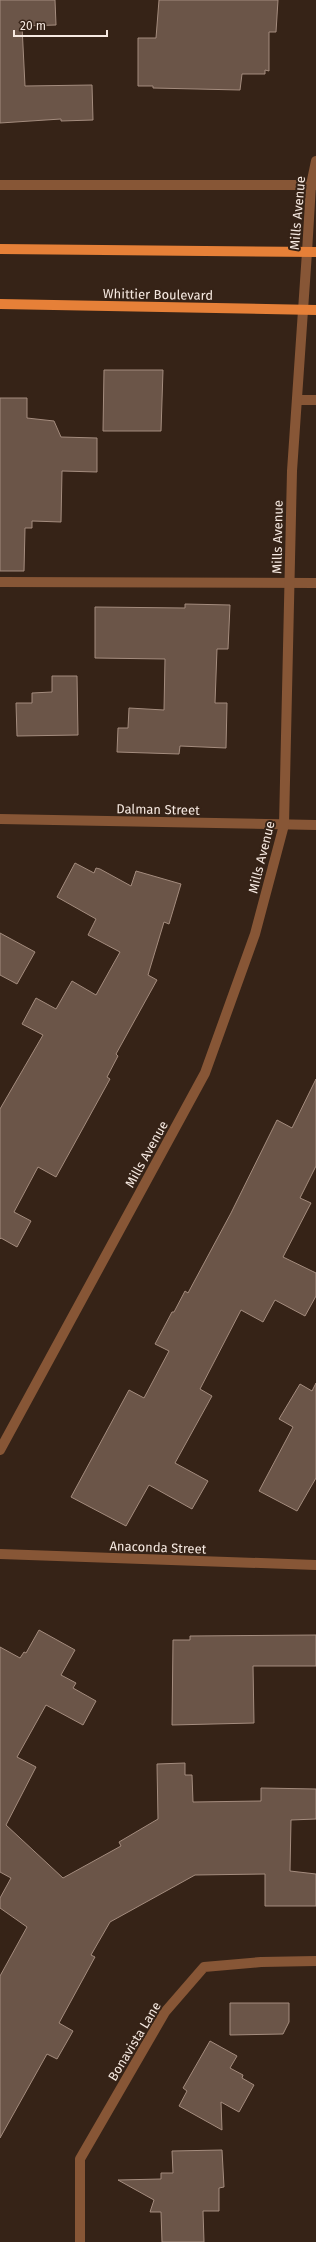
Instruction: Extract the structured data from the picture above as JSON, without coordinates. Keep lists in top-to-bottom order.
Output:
{
  "streets": {
    "main road": ["Whittier Boulevard"],
    "street": [
      "Mills Avenue",
      "Dalman Street",
      "Anaconda Street",
      "Bonavista Lane"
    ]
  },
  "crossings": [
    ["Mills Avenue", "Whittier Boulevard"],
    ["Mills Avenue", "Dalman Street"]
  ],
  "scale_bar": "20 m"
}
